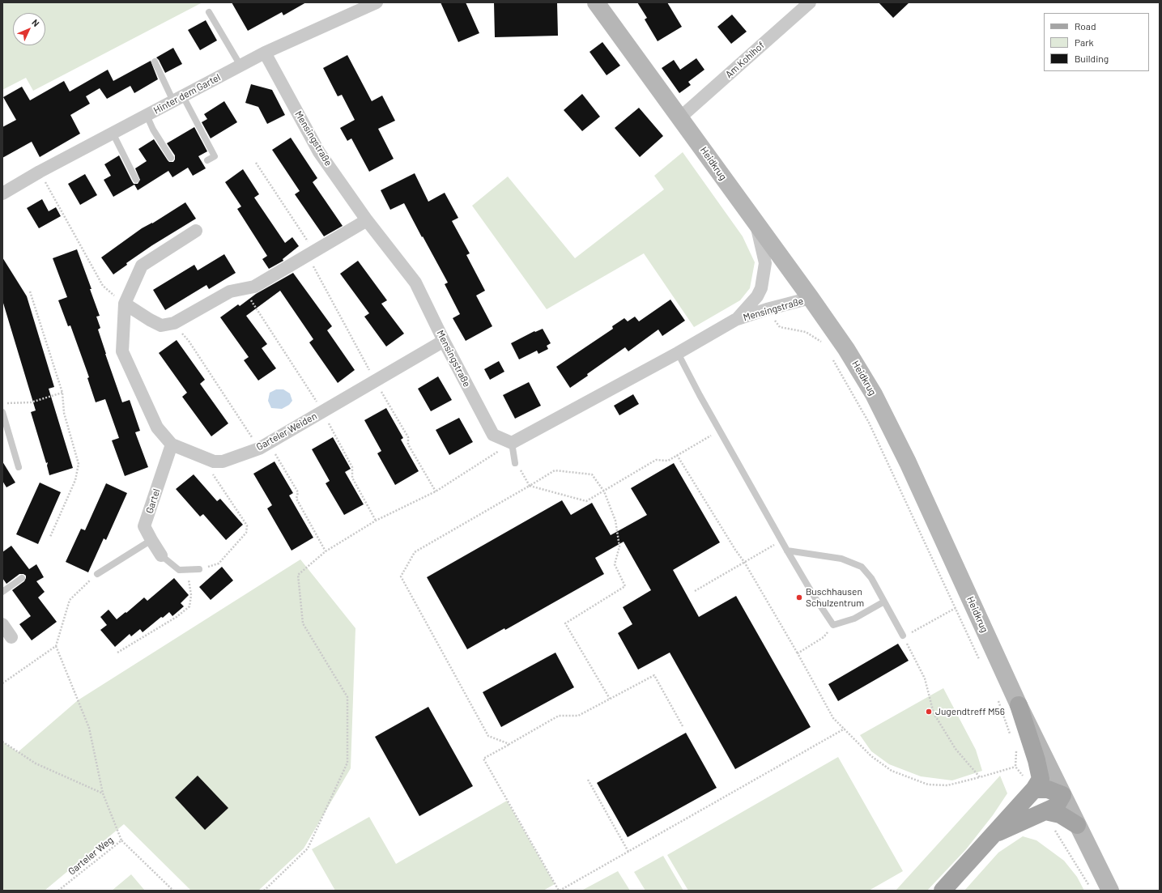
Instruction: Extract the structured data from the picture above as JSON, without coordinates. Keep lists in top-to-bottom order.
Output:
{
  "streets": {
    "main road": ["Heidkrug"],
    "street": [
      "Am Kohlhof",
      "Hinter dem Gartel",
      "Mensingstraße",
      "Garteler Weiden",
      "Gartel"
    ],
    "path": ["Garteler Weg"]
  },
  "crossings": [
    ["Am Kohlhof", "Heidkrug"],
    ["Hinter dem Gartel", "Mensingstraße"],
    ["Mensingstraße", "Heidkrug"],
    ["Mensingstraße", "Garteler Weiden"]
  ],
  "places": ["Buschhausen Schulzentrum", "Jugendtreff M56"],
  "legend": ["Road", "Park", "Building"],
  "north": "top right"
}
